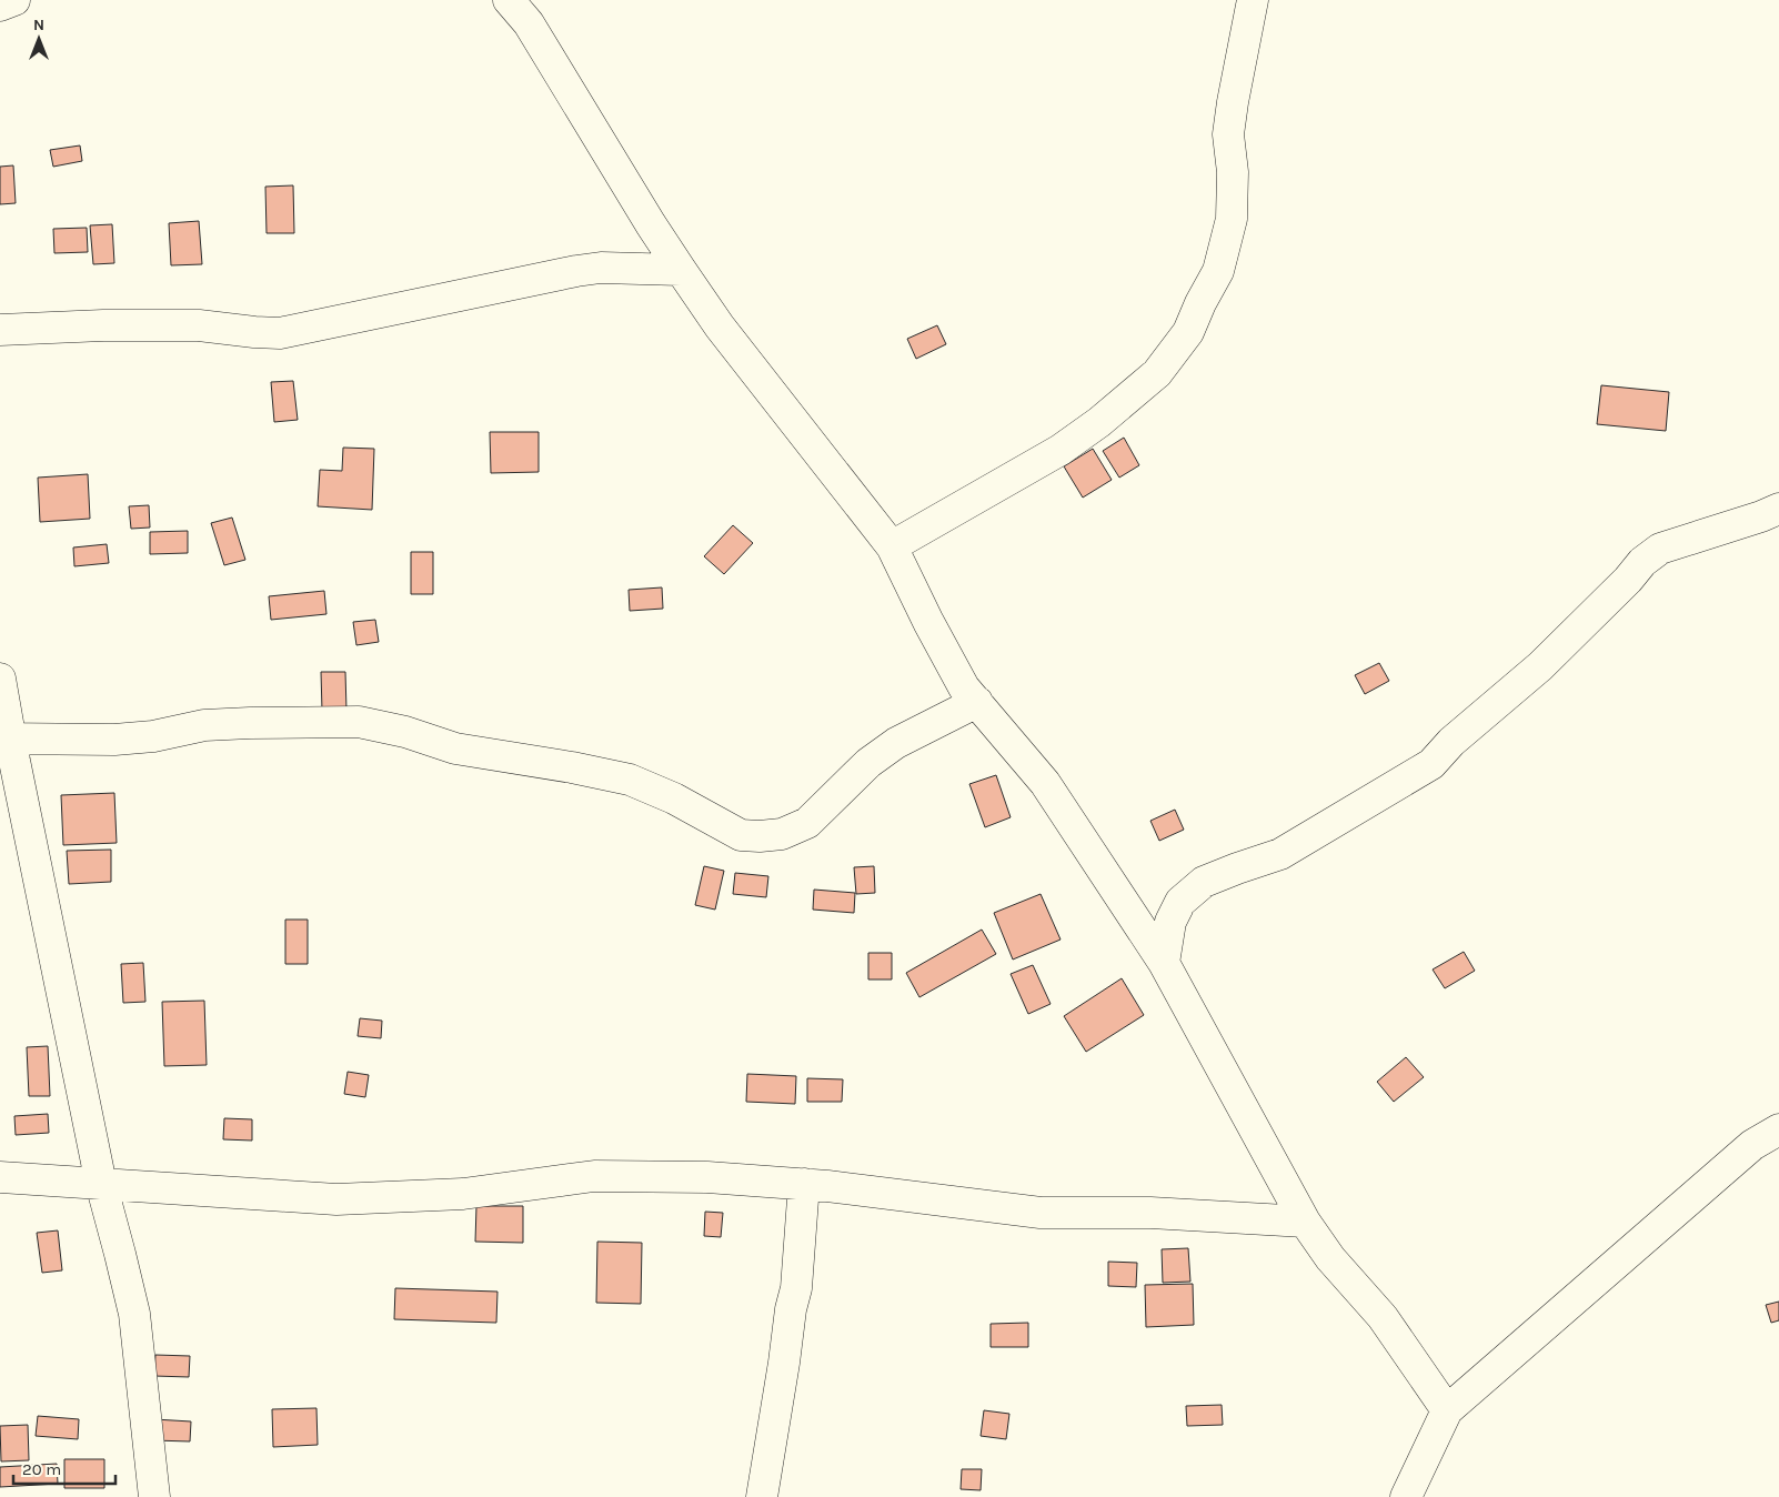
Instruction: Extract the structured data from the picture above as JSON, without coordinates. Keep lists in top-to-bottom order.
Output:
{
  "scale_bar": "20 m",
  "north": "top"
}
